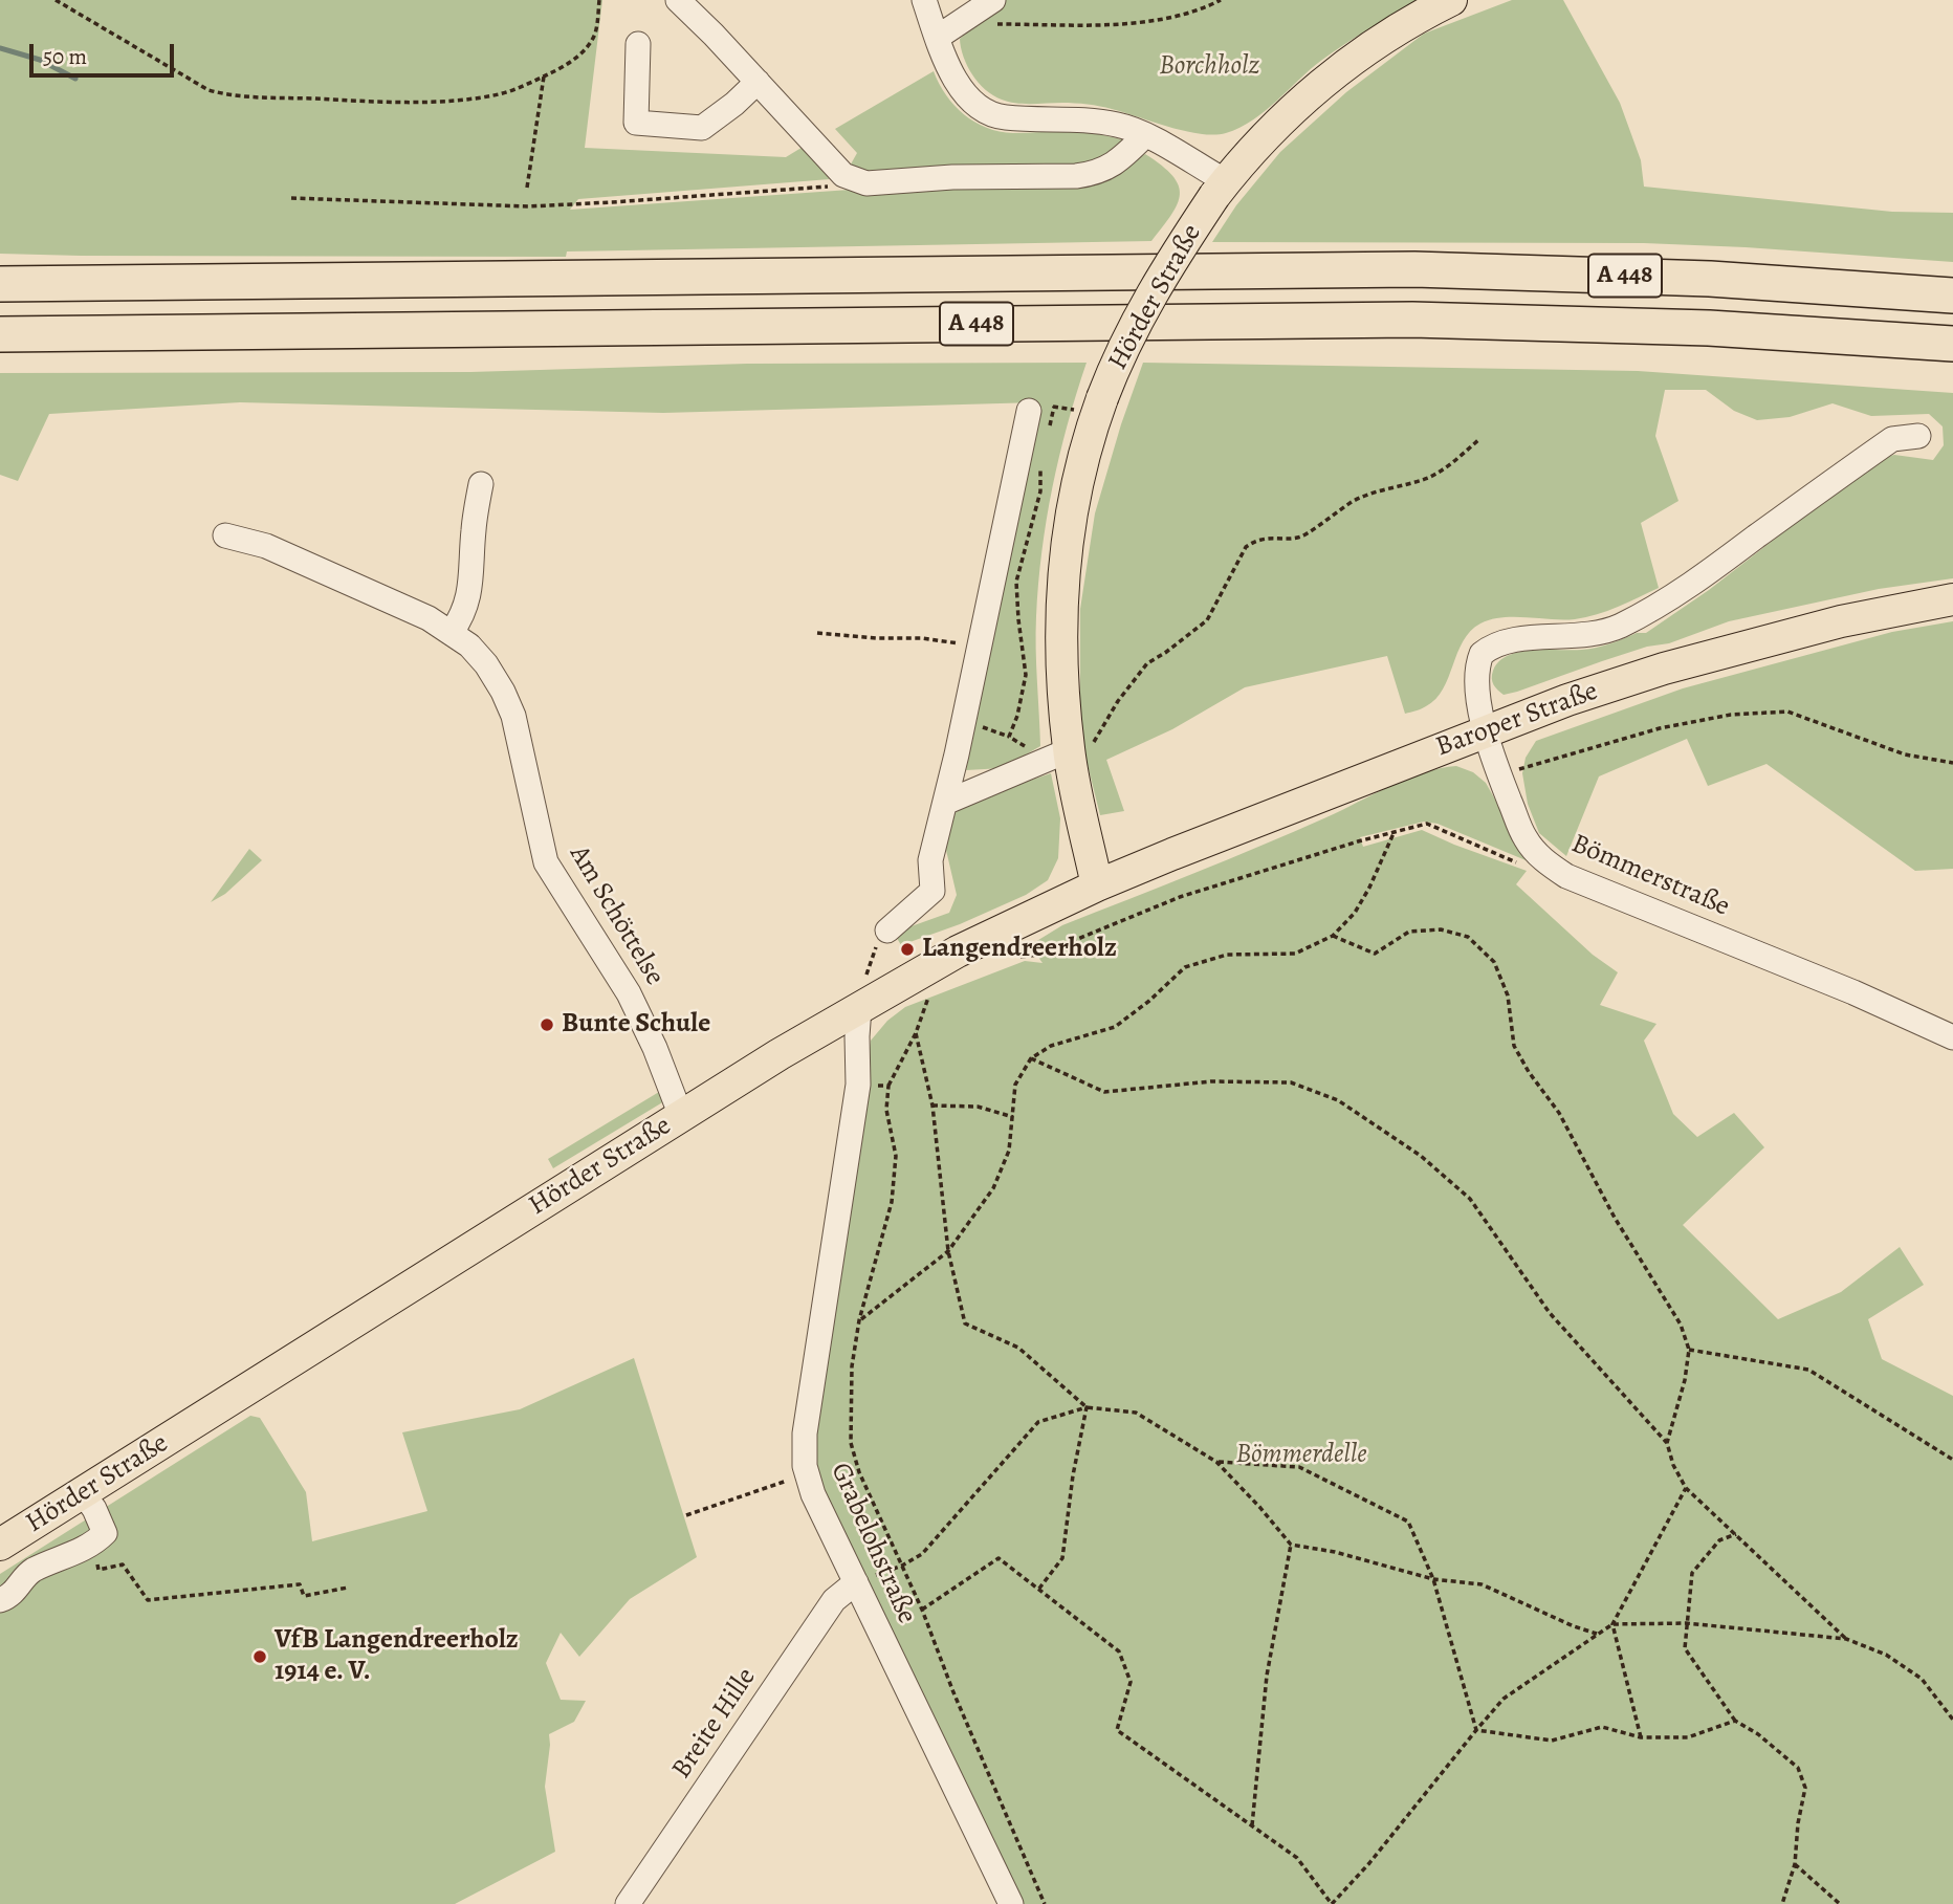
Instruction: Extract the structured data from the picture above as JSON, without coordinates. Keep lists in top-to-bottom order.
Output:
{
  "streets": {
    "highway": ["A 448"],
    "main road": ["Hörder Straße", "Baroper Straße"],
    "street": [
      "Bömmerstraße",
      "Am Schöttelse",
      "Grabelohstraße",
      "Breite Hille"
    ]
  },
  "crossings": [
    ["Hörder Straße", "Baroper Straße"],
    ["Hörder Straße", "Am Schöttelse"],
    ["Hörder Straße", "Grabelohstraße"],
    ["Baroper Straße", "Bömmerstraße"],
    ["Grabelohstraße", "Breite Hille"]
  ],
  "parks": ["Borchholz", "Bömmerdelle"],
  "places": ["Langendreerholz", "Bunte Schule", "VfB Langendreerholz 1914 e. V."],
  "scale_bar": "50 m"
}
